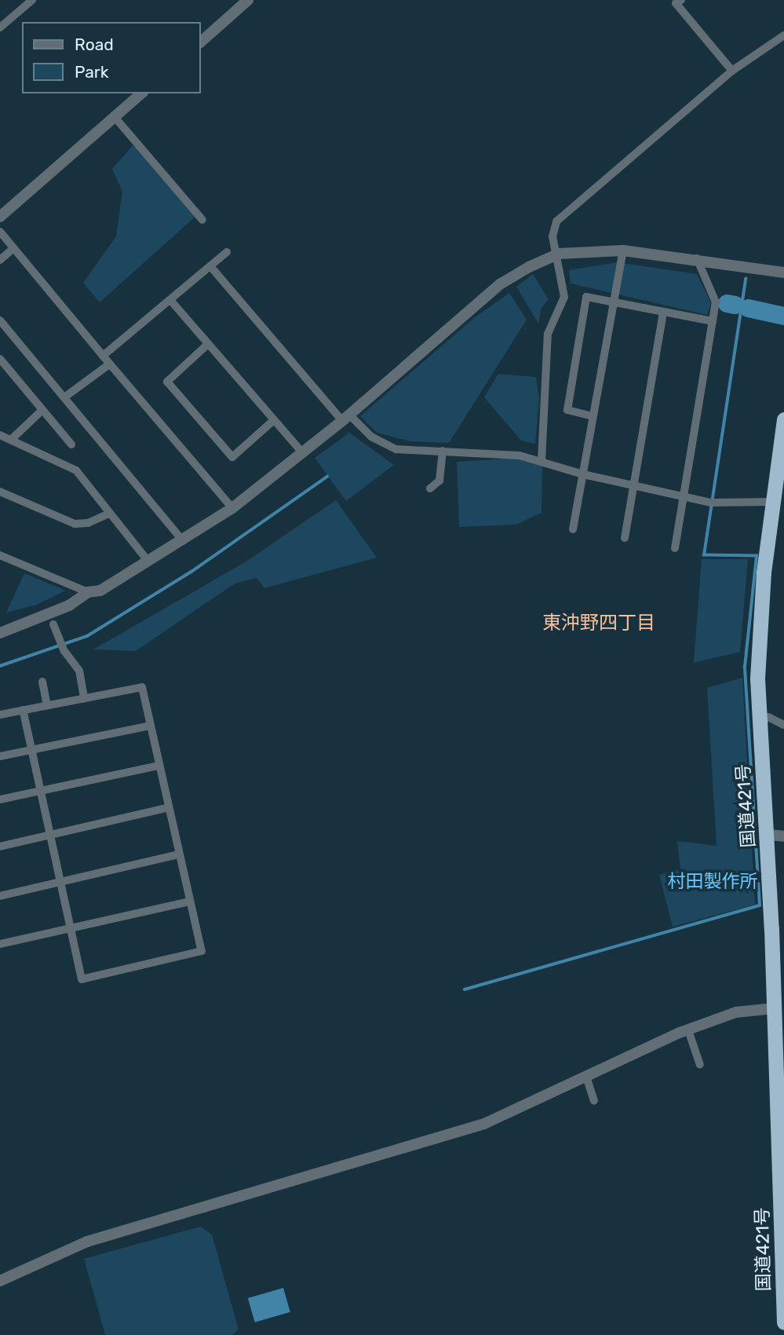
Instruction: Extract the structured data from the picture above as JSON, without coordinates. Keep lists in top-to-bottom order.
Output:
{
  "streets": {
    "highway": ["国道421号"]
  },
  "districts": ["東沖野四丁目"],
  "parks": ["村田製作所"],
  "legend": ["Road", "Park"]
}
